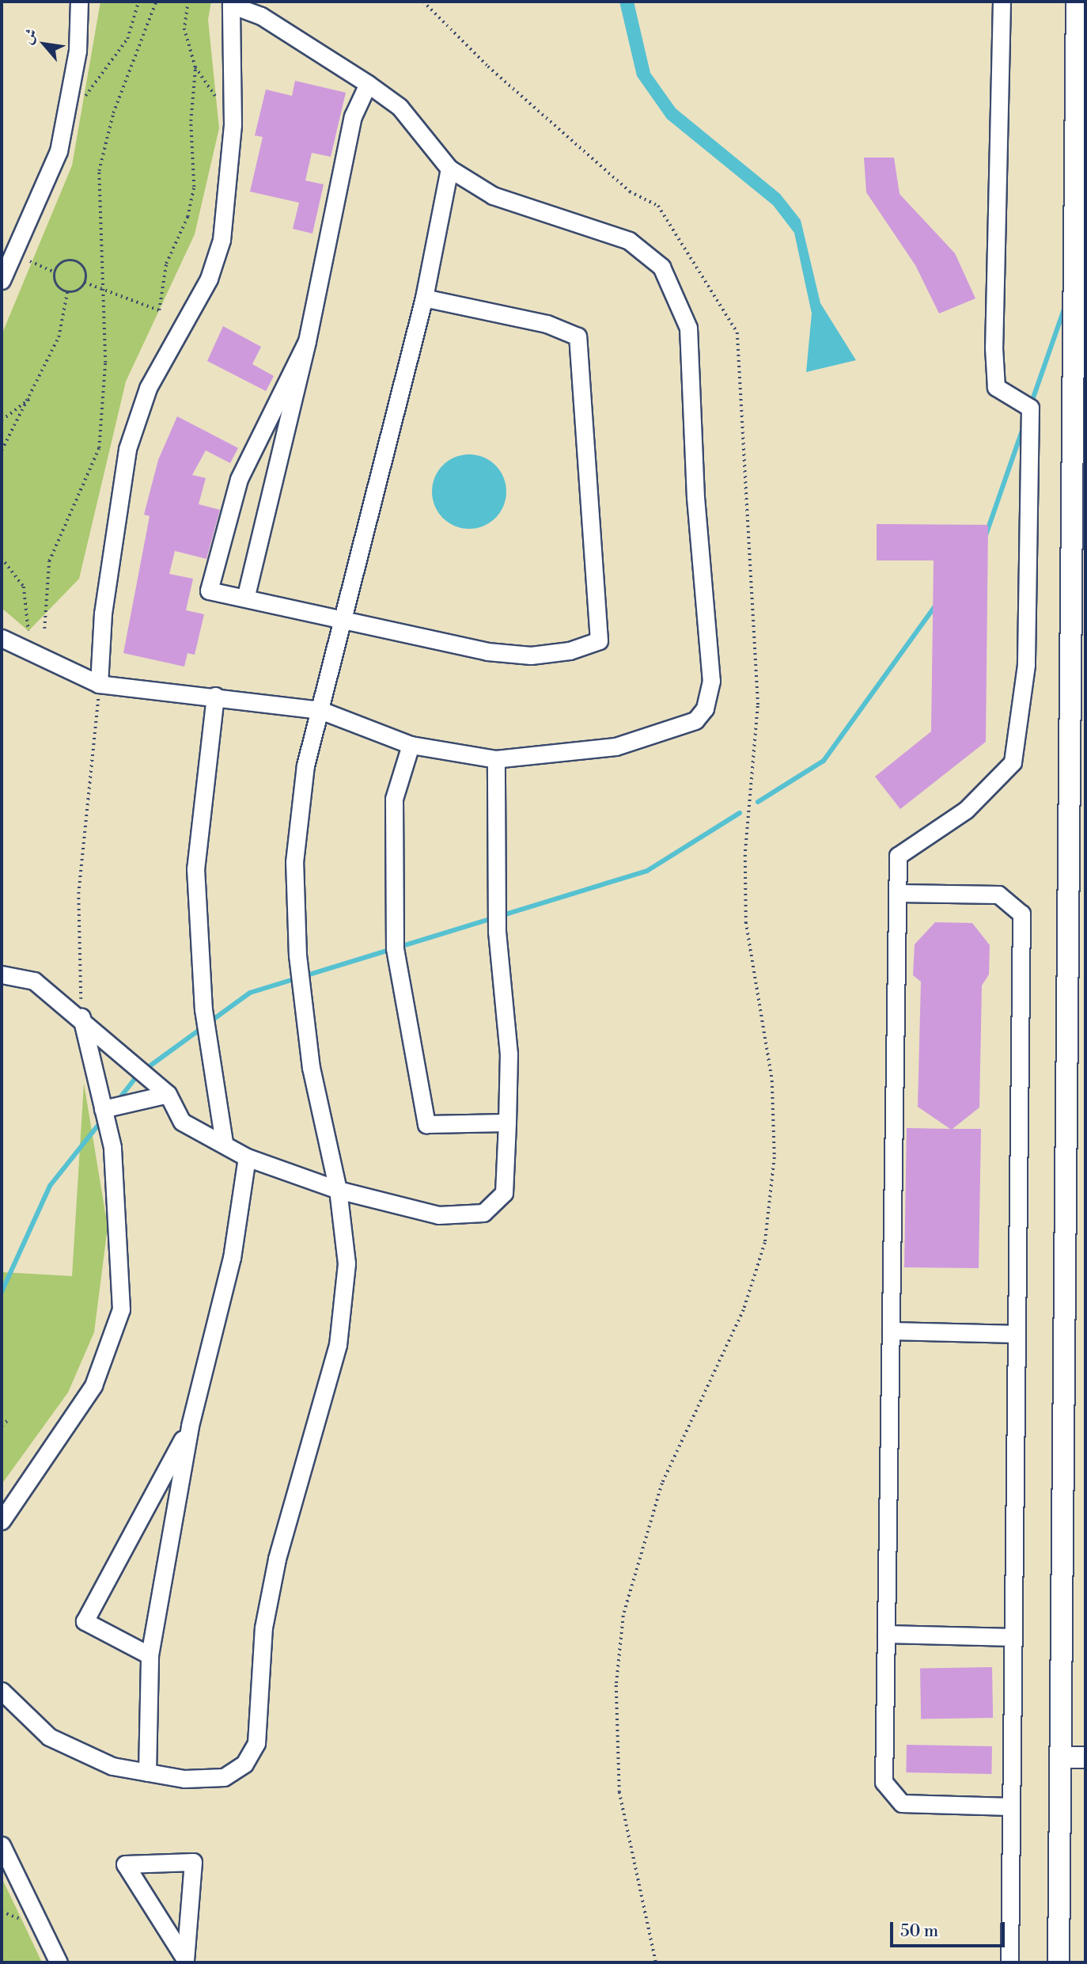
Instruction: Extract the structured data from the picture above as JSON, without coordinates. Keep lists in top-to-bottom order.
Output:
{
  "scale_bar": "50 m",
  "north": "top left"
}
